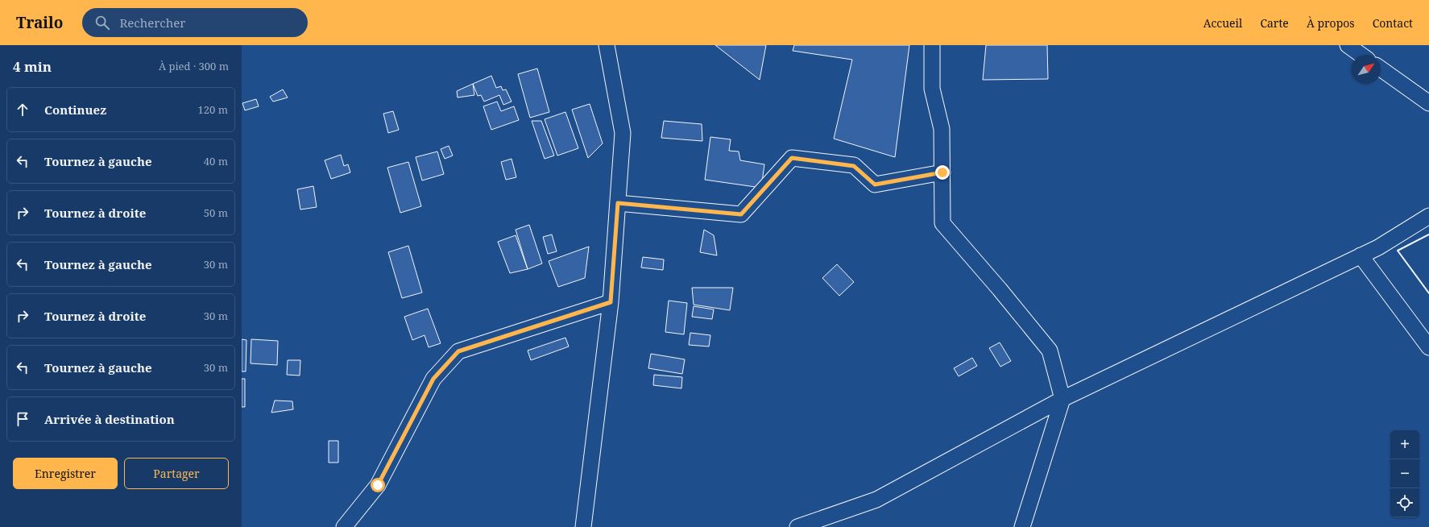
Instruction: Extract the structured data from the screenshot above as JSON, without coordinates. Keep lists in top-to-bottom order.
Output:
{
  "north": "top right",
  "page": {
    "header": "Trailo",
    "search": "Rechercher",
    "nav": [
      "Accueil",
      "Carte",
      "À propos",
      "Contact"
    ],
    "heading": ["4 min", "À pied · 300 m"],
    "list": [
      ["Continuez", "120 m"],
      ["Tournez à gauche", "40 m"],
      ["Tournez à droite", "50 m"],
      ["Tournez à gauche", "30 m"],
      ["Tournez à droite", "30 m"],
      ["Tournez à gauche", "30 m"],
      "Arrivée à destination"
    ],
    "map_buttons": ["+", "−"],
    "buttons": ["Enregistrer", "Partager"]
  }
}
